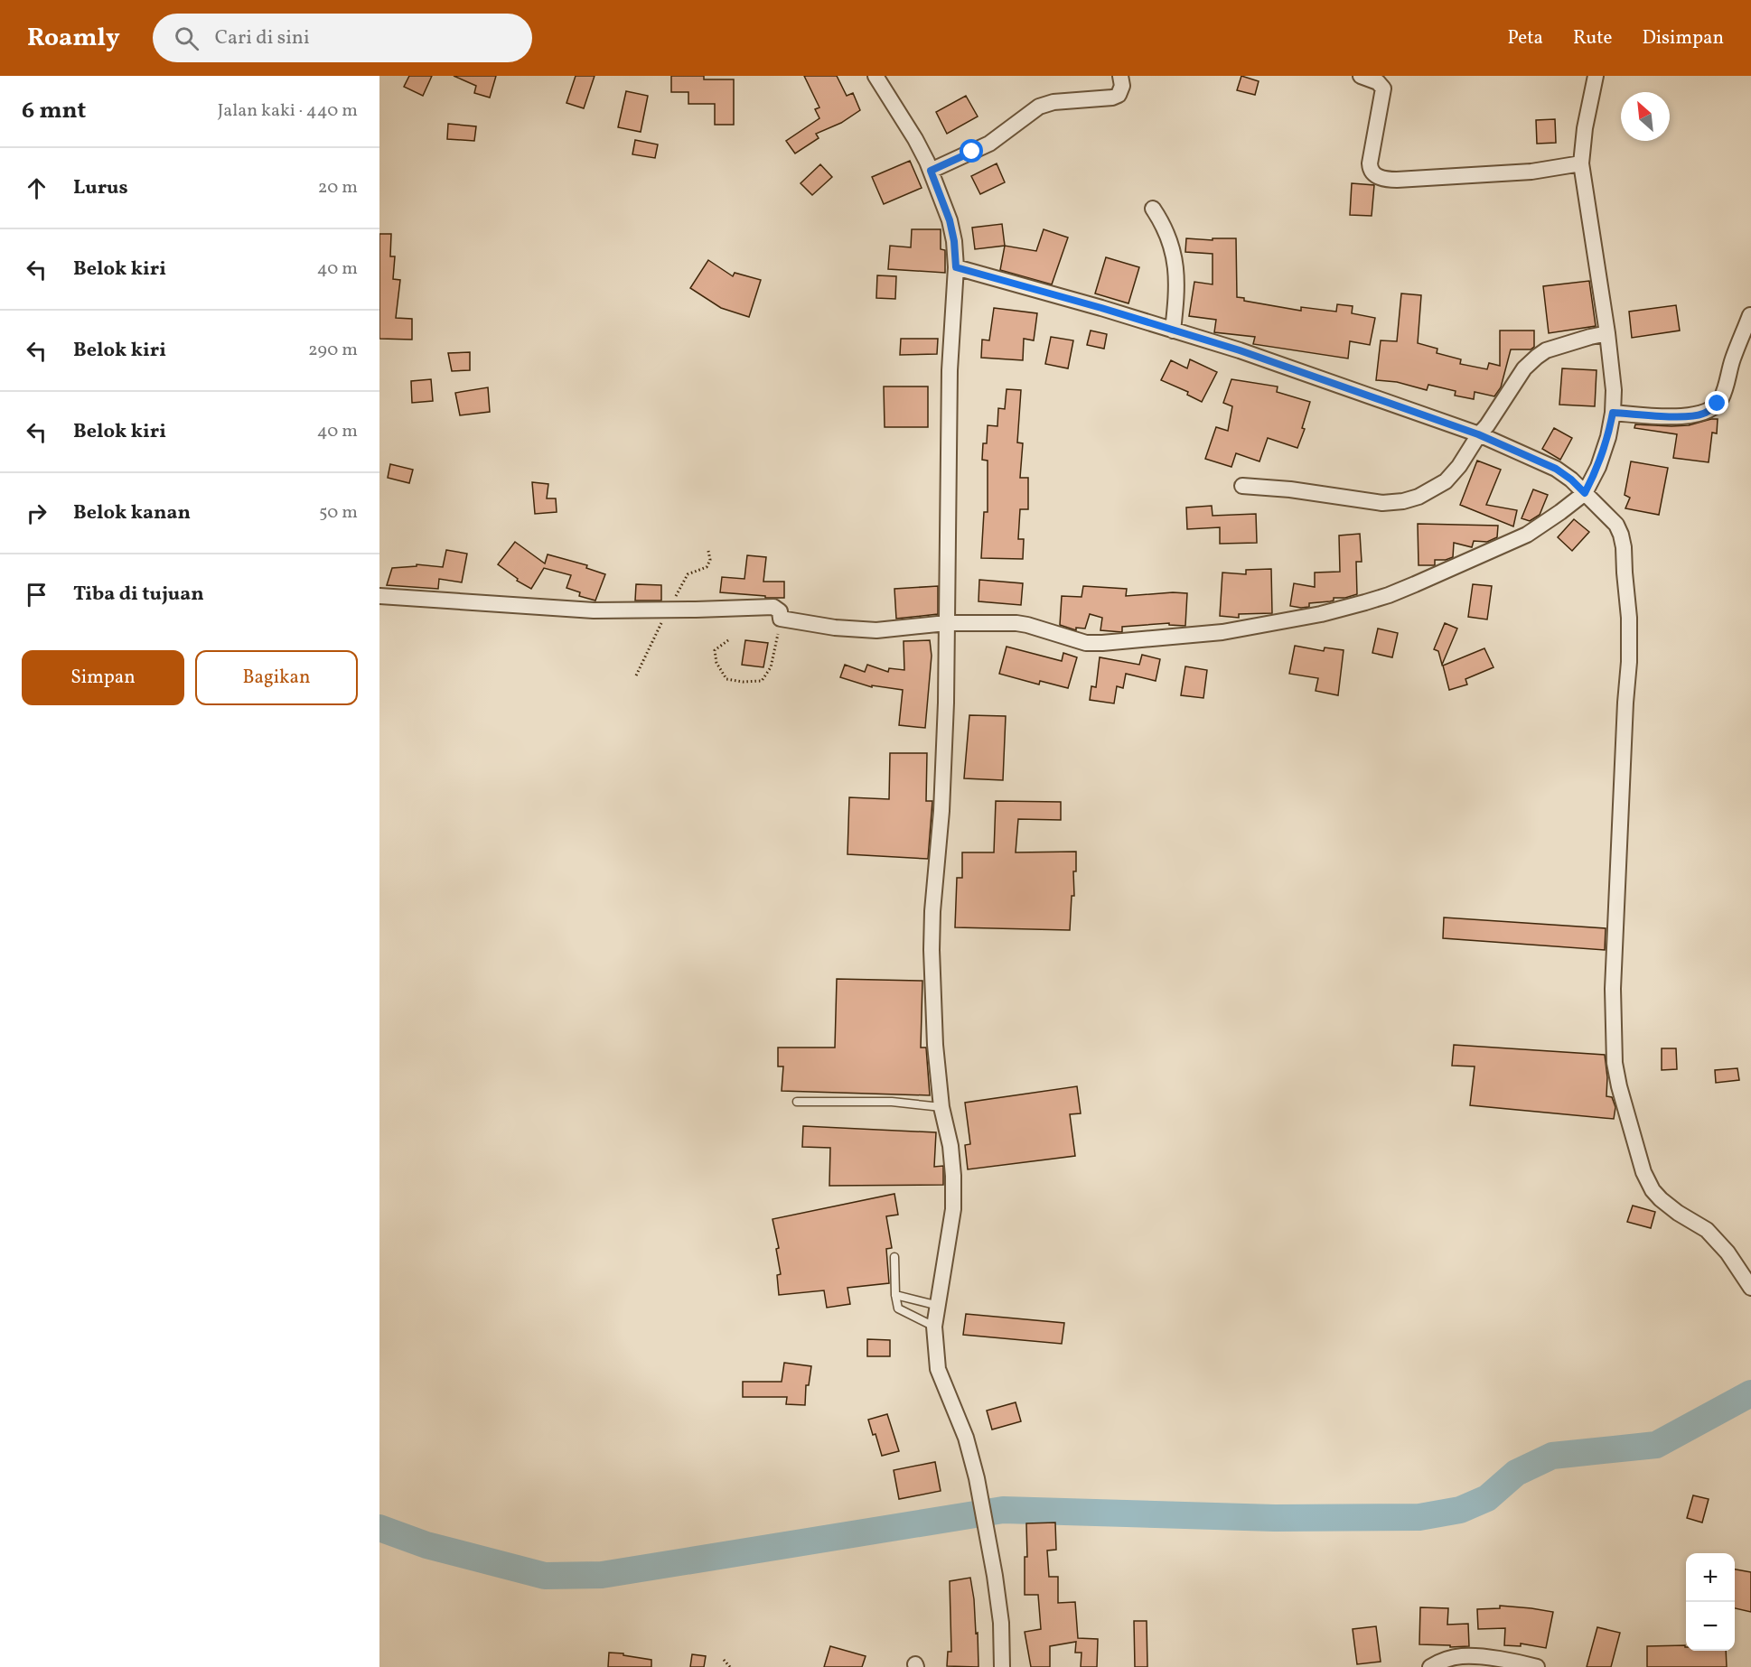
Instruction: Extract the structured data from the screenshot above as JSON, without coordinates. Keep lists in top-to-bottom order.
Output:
{
  "north": "top left",
  "page": {
    "header": "Roamly",
    "search": "Cari di sini",
    "nav": ["Peta", "Rute", "Disimpan"],
    "heading": ["6 mnt", "Jalan kaki · 440 m"],
    "list": [
      ["Lurus", "20 m"],
      ["Belok kiri", "40 m"],
      ["Belok kiri", "290 m"],
      ["Belok kiri", "40 m"],
      ["Belok kanan", "50 m"],
      "Tiba di tujuan"
    ],
    "buttons": ["Simpan", "Bagikan"],
    "map_buttons": ["+", "−"]
  }
}
